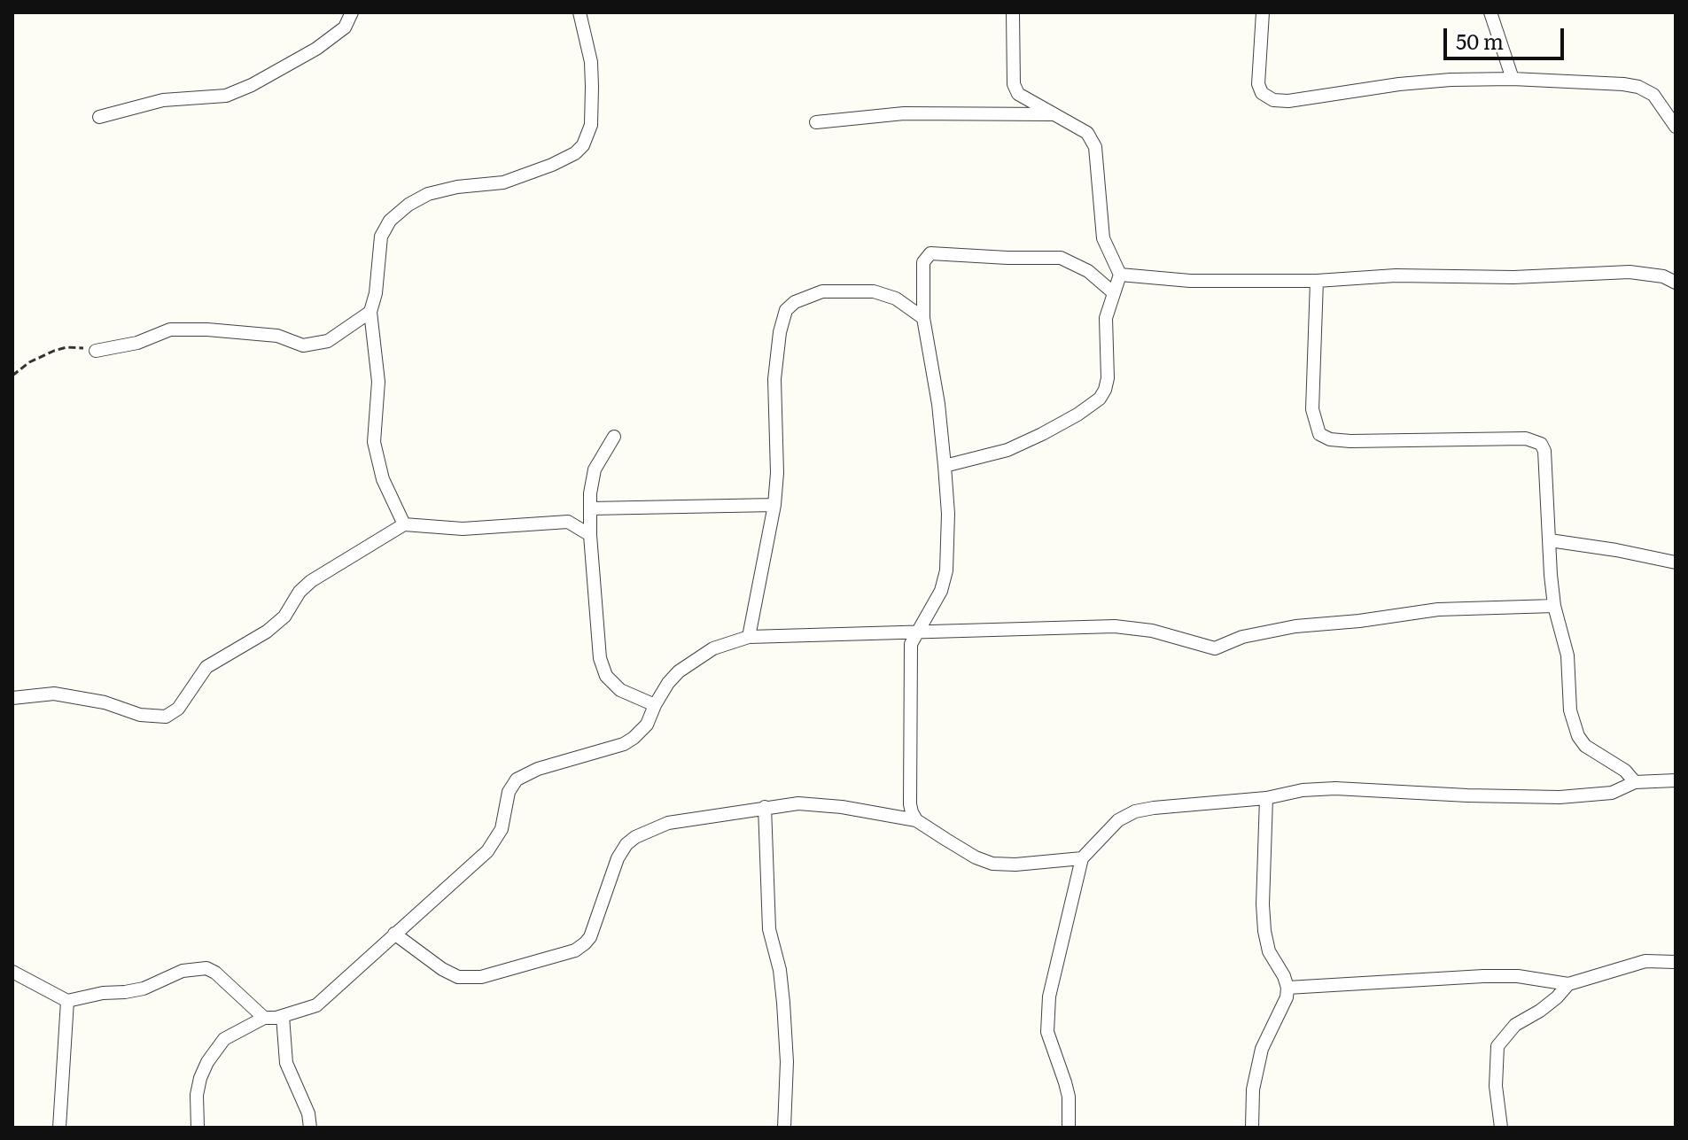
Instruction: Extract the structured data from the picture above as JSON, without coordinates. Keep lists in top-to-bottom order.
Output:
{
  "scale_bar": "50 m"
}
